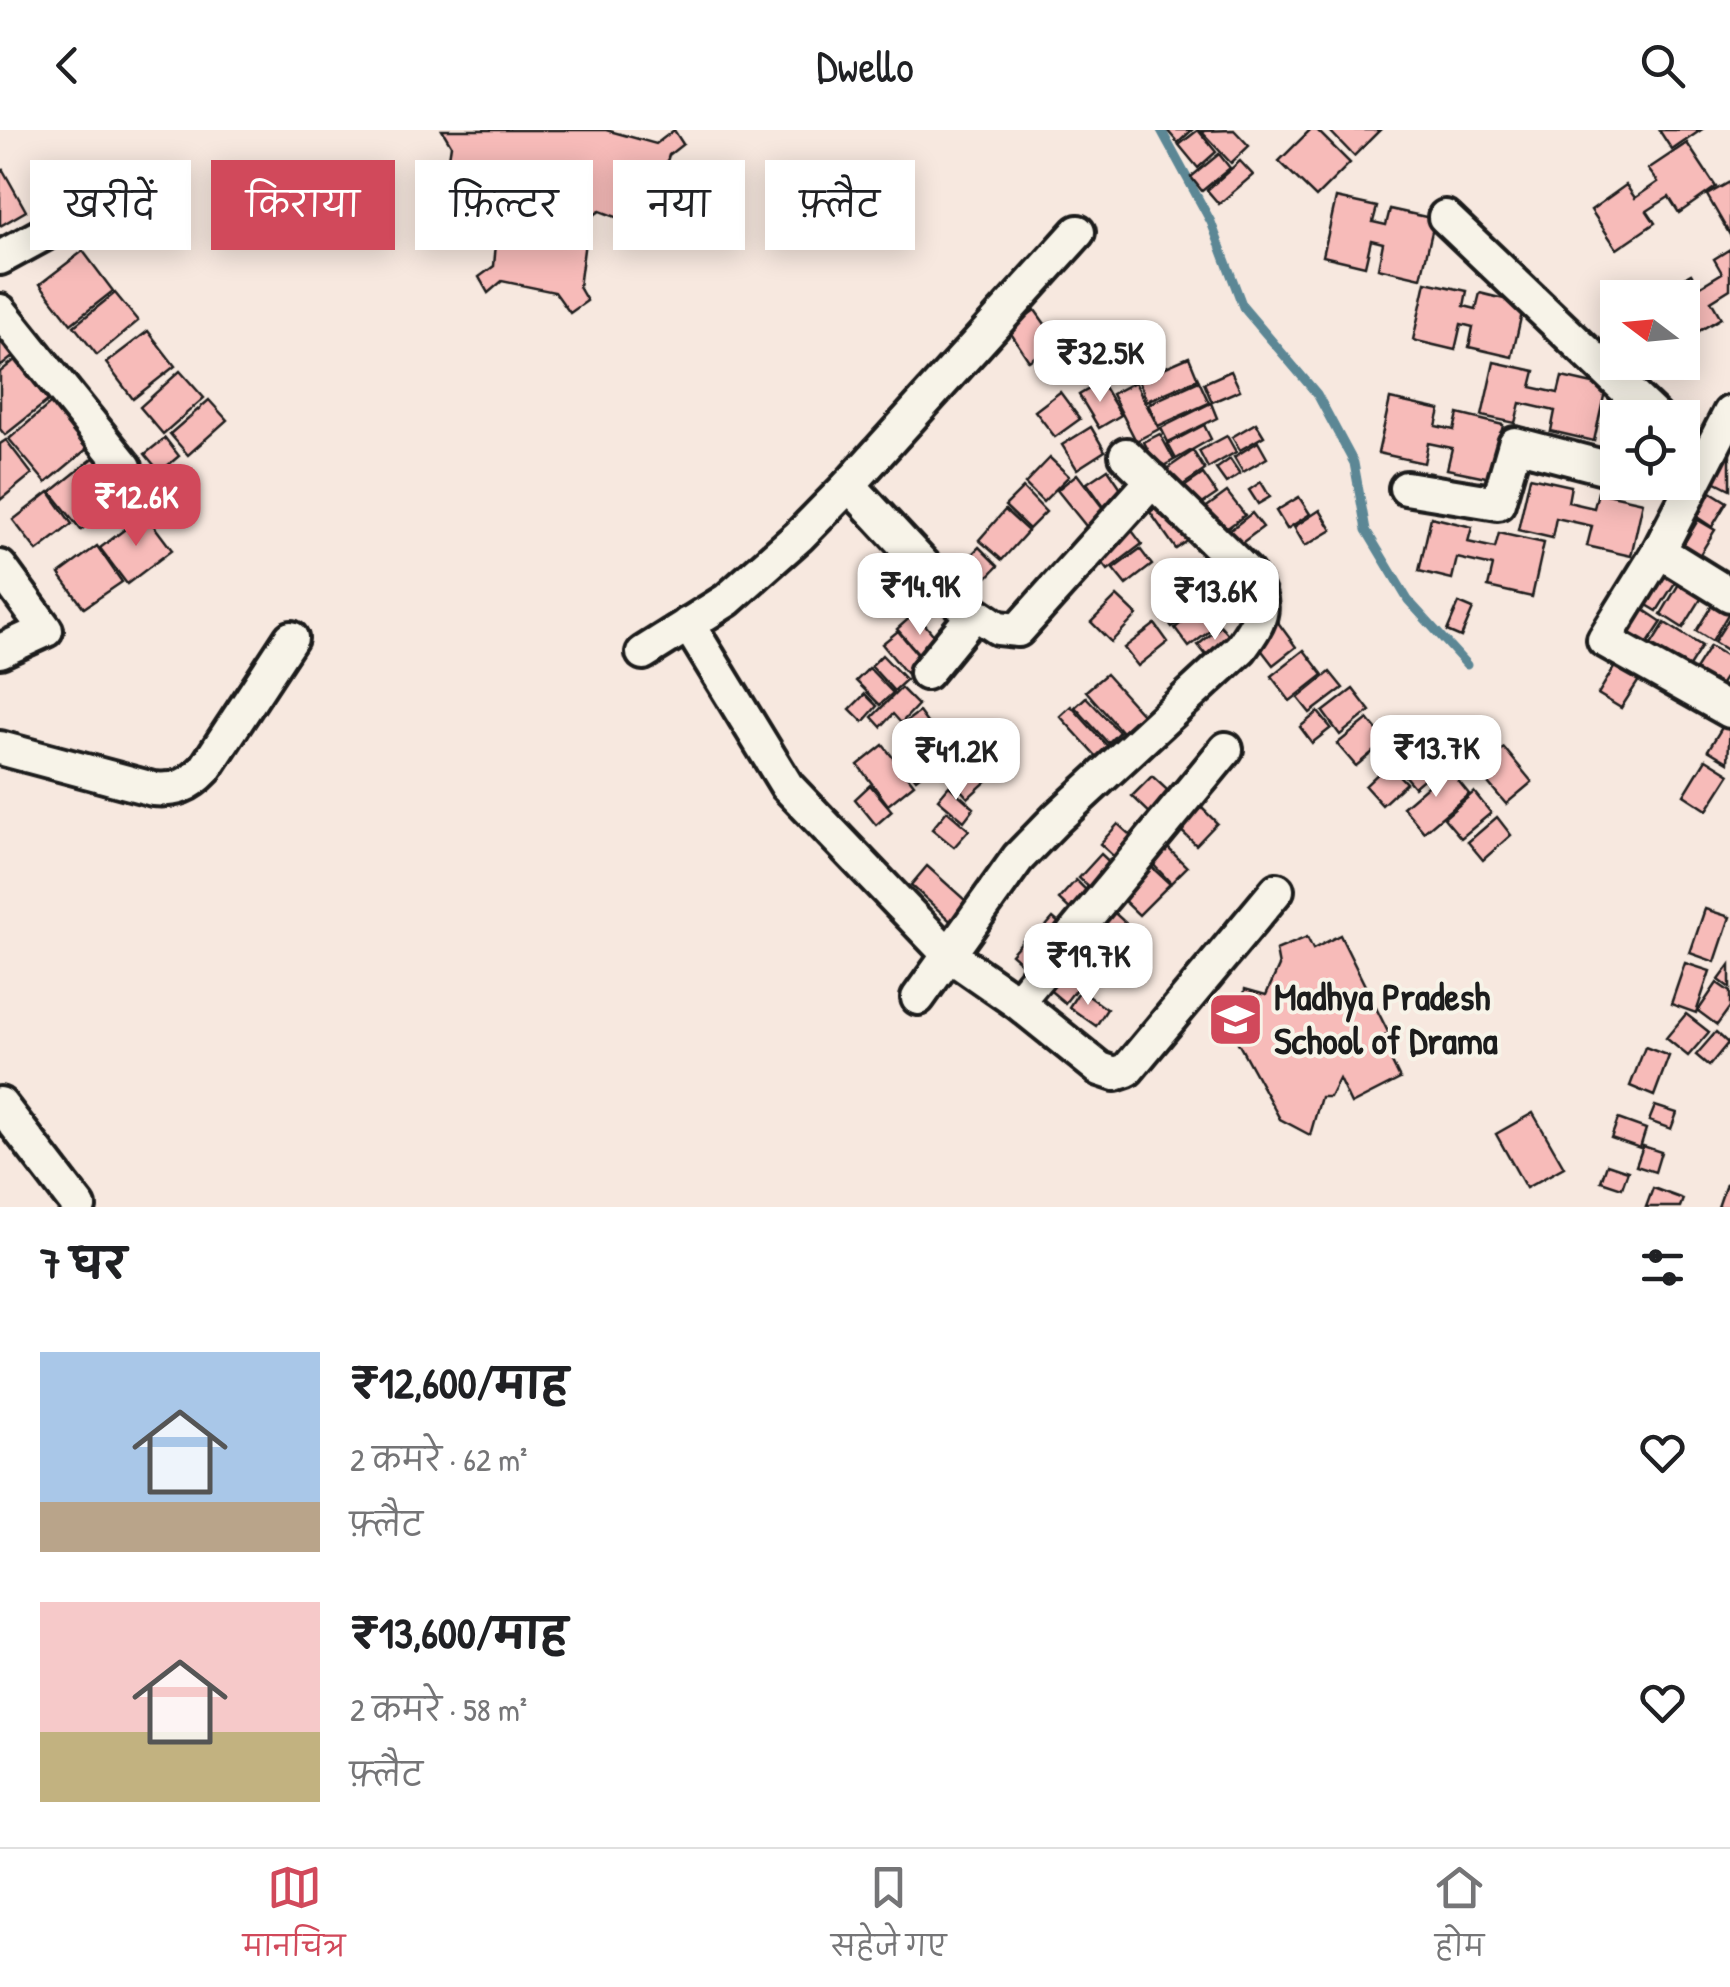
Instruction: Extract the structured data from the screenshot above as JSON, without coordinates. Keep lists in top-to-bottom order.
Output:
{
  "places": {
    "school or university": ["Madhya Pradesh School of Drama"]
  },
  "north": "left",
  "page": {
    "header": "Dwello",
    "chip": [
      "खरीदें",
      "किराया",
      "फ़िल्टर",
      "नया",
      "फ़्लैट"
    ],
    "price": [
      "₹32.5K",
      "₹12.6K",
      "₹14.9K",
      "₹13.6K",
      "₹13.7K",
      "₹41.2K",
      "₹19.7K"
    ],
    "heading": "7 घर",
    "list": [
      {
        "name": "₹12,600/माह",
        "note": "2 कमरे · 62 m² · फ़्लैट"
      },
      {
        "name": "₹13,600/माह",
        "note": "2 कमरे · 58 m² · फ़्लैट"
      }
    ],
    "tabs": ["मानचित्र", "सहेजे गए", "होम"]
  }
}
